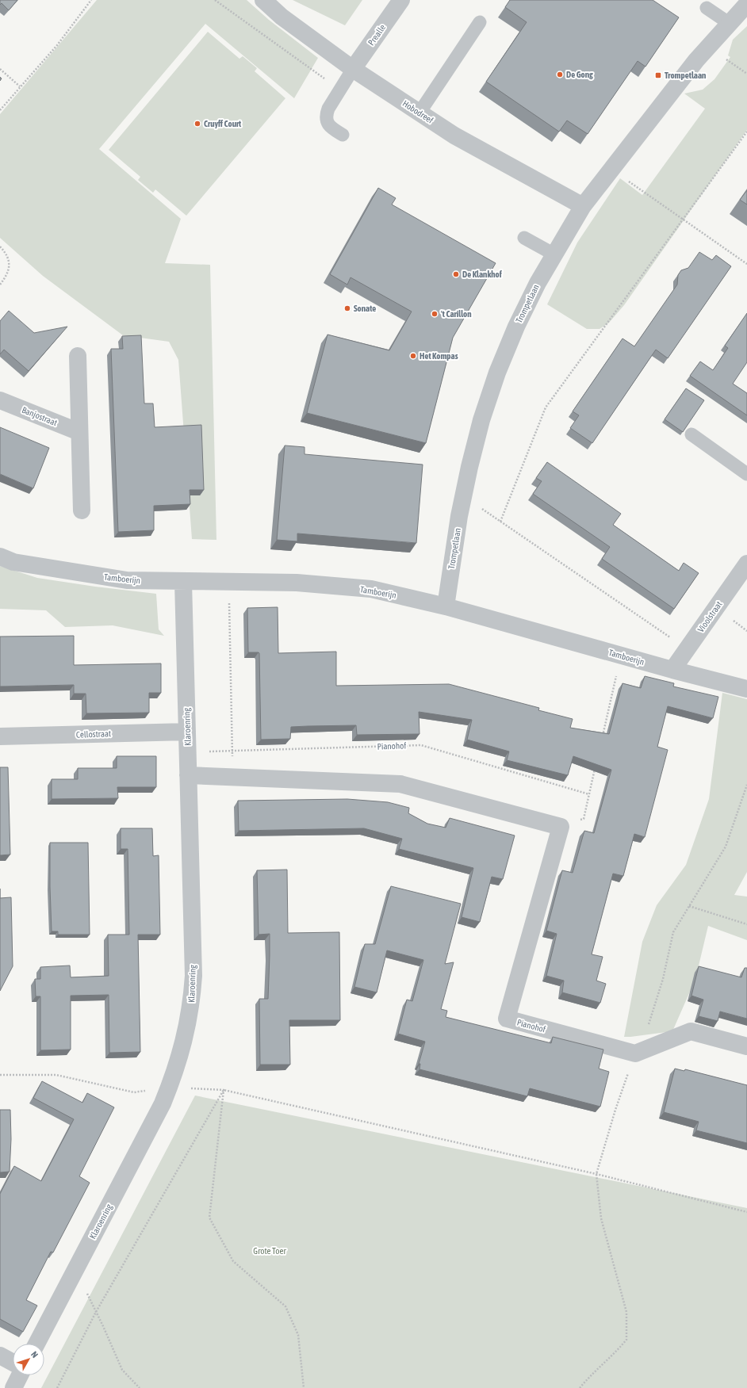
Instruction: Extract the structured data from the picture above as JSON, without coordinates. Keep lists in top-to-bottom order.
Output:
{
  "streets": {
    "street": [
      "Prealle",
      "Hobodreef",
      "Trompetlaan",
      "Banjostraat",
      "Tamboerijn",
      "Vioolstraat",
      "Klaroenring",
      "Cellostraat",
      "Pianohof"
    ]
  },
  "crossings": [
    ["Prealle", "Hobodreef"],
    ["Hobodreef", "Trompetlaan"],
    ["Trompetlaan", "Tamboerijn"],
    ["Tamboerijn", "Vioolstraat"],
    ["Tamboerijn", "Klaroenring"],
    ["Klaroenring", "Cellostraat"],
    ["Klaroenring", "Pianohof"]
  ],
  "parks": ["Grote Toer"],
  "places": {
    "other": [
      "De Gong",
      "Cruyff Court",
      "De Klankhof",
      "Sonate",
      "'t Carillon",
      "Het Kompas"
    ],
    "transit": ["Trompetlaan"]
  },
  "north": "top right"
}
